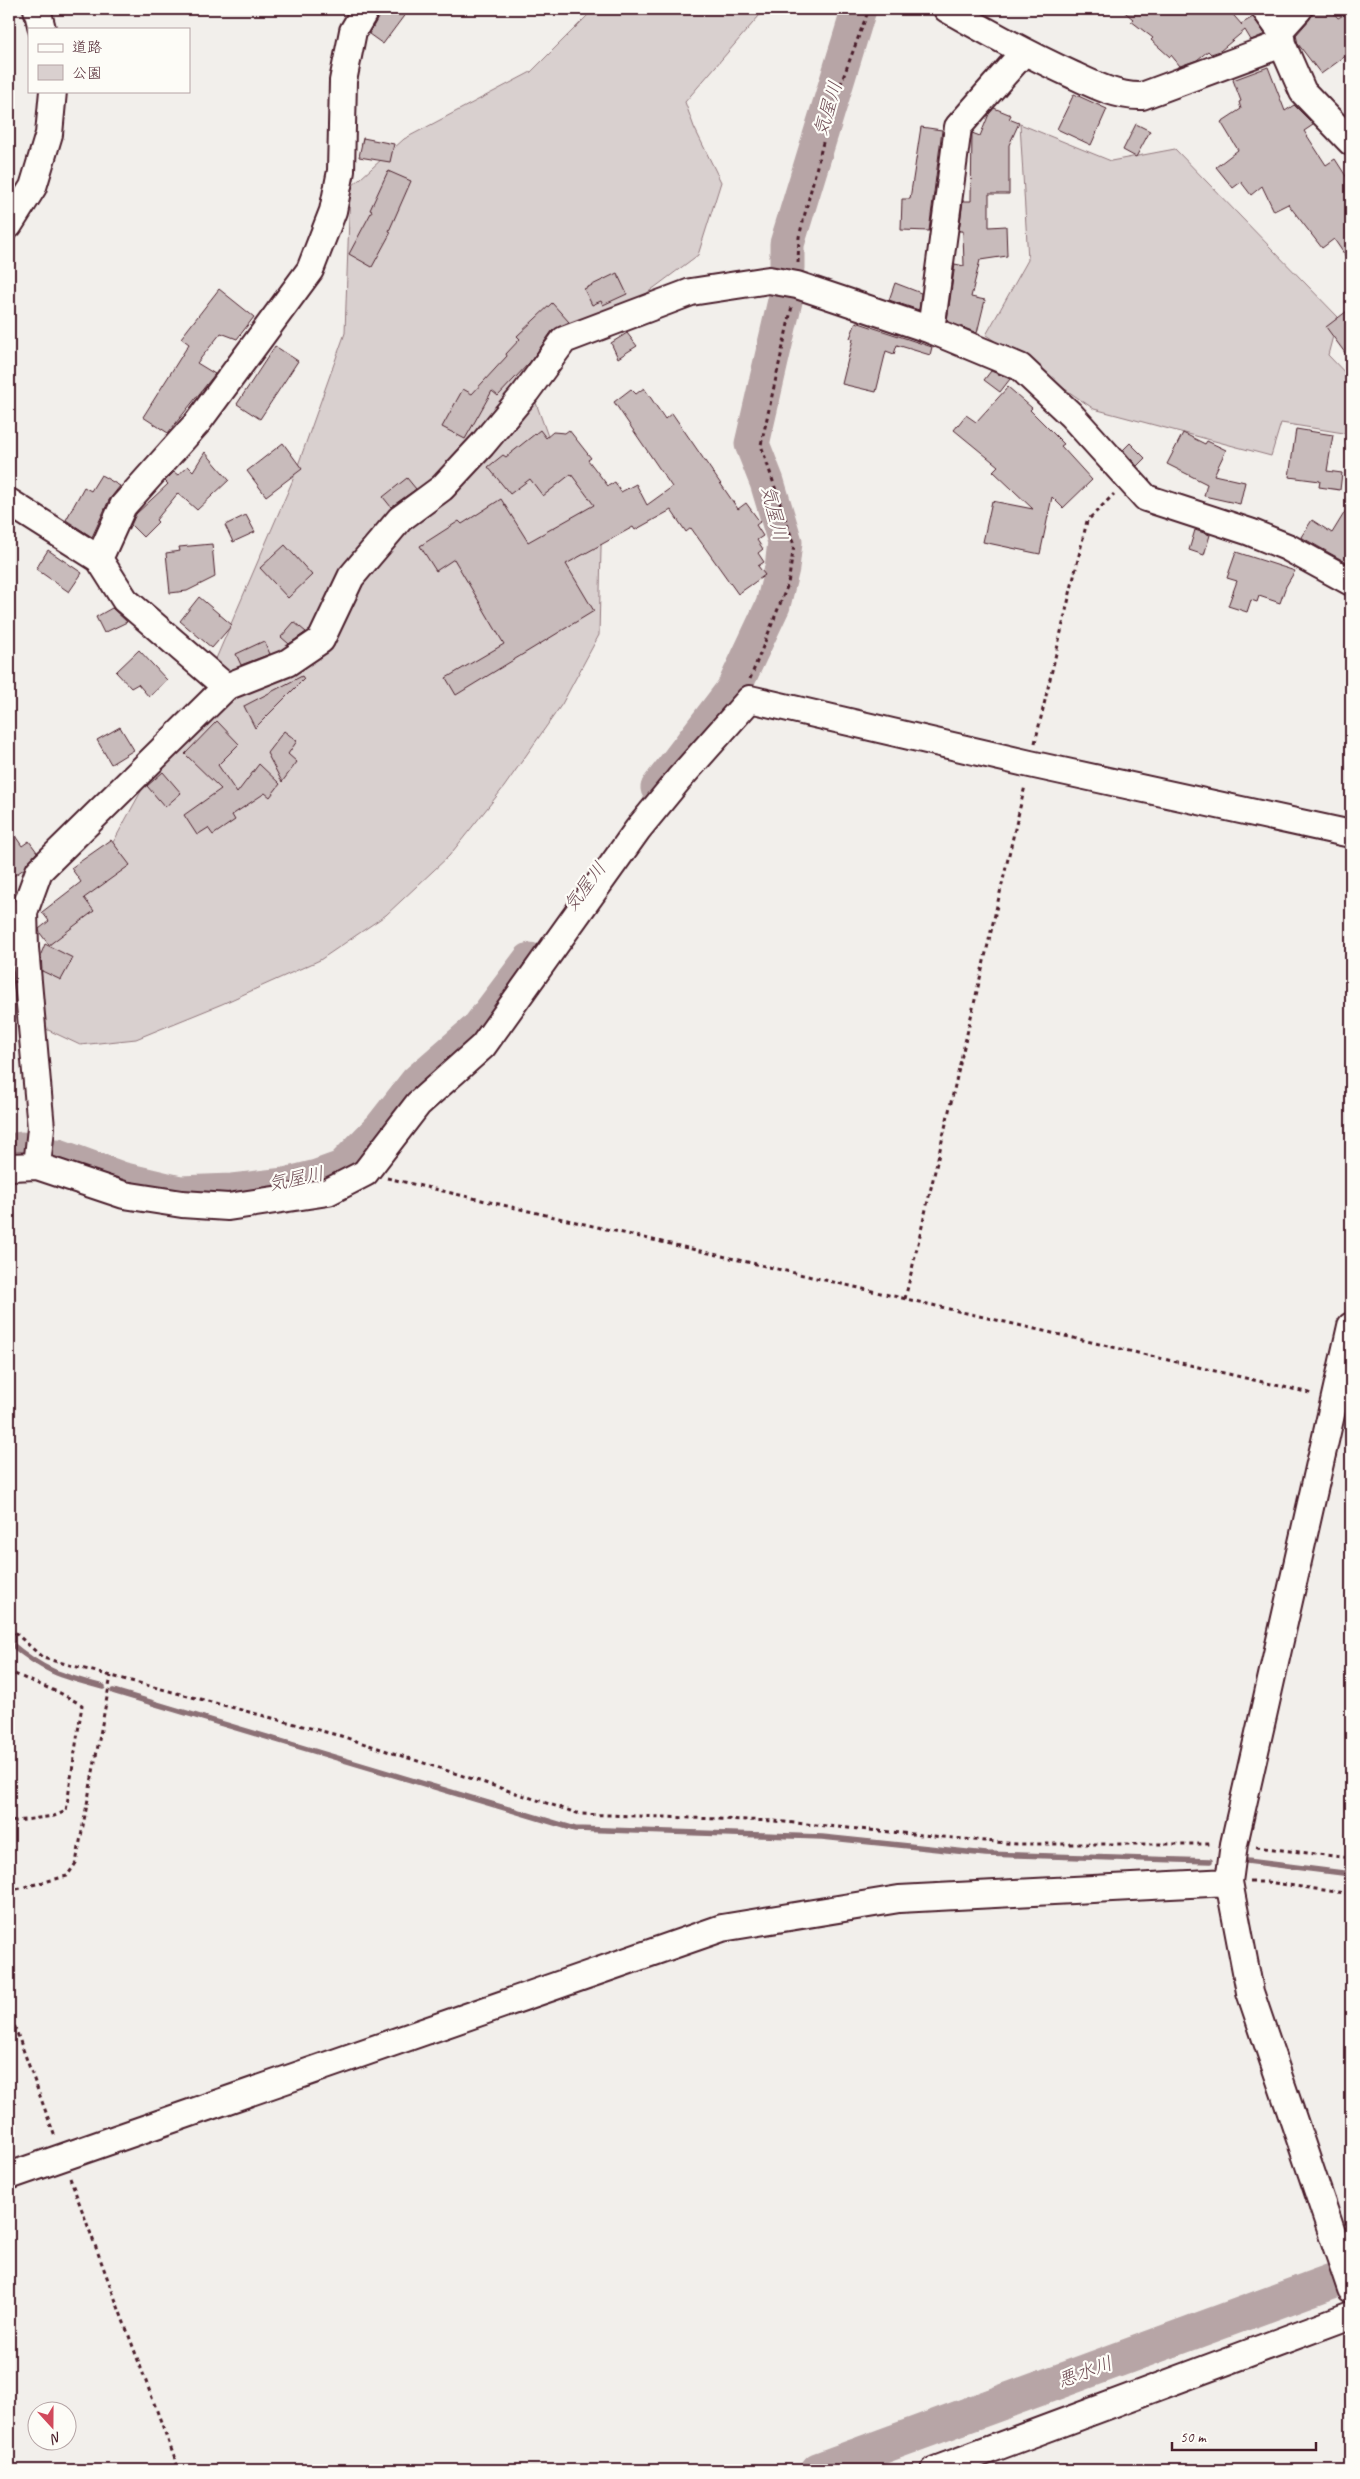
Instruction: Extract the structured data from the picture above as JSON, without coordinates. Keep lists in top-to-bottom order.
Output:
{
  "water": ["気屋川", "悪水川"],
  "legend": ["道路", "公園"],
  "scale_bar": "50 m",
  "north": "bottom"
}
